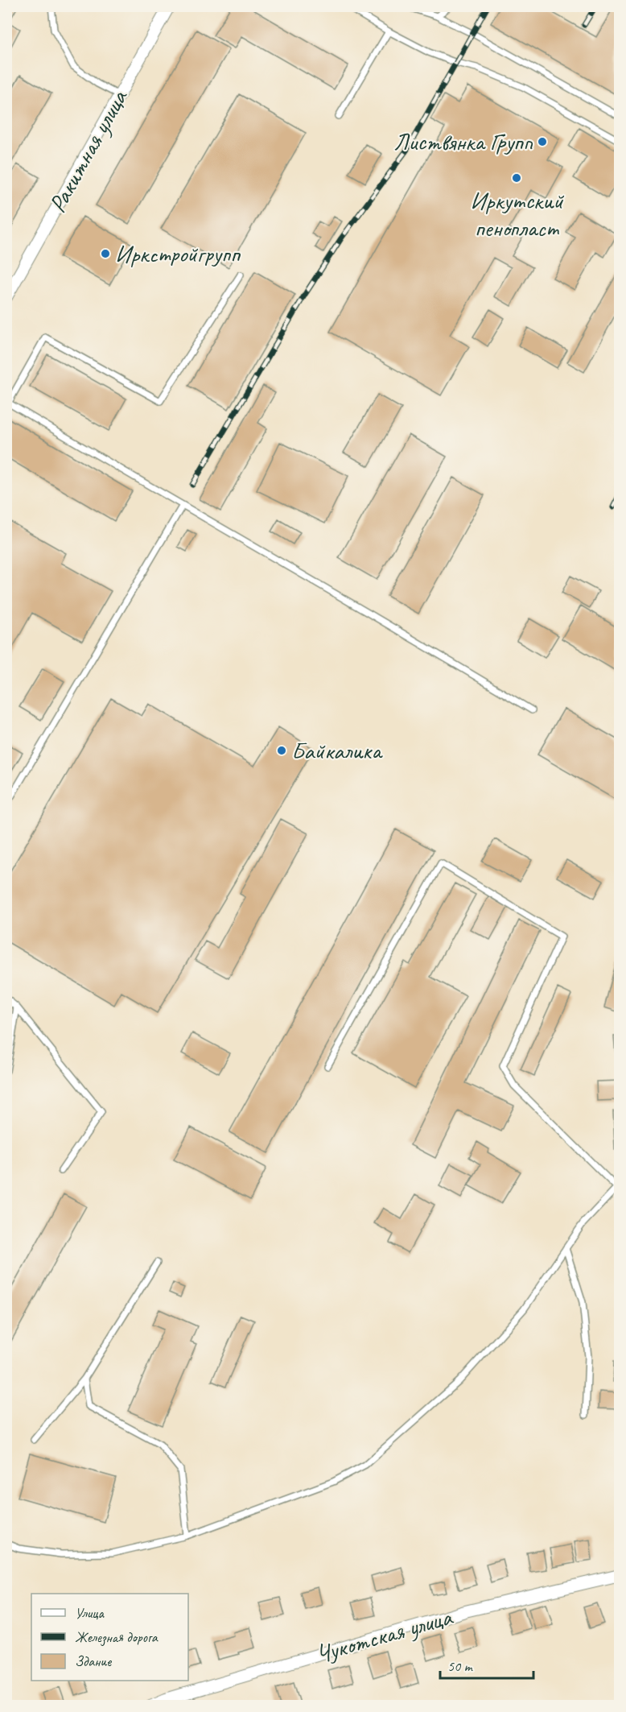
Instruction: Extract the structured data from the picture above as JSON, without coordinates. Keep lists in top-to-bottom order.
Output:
{
  "streets": {
    "street": ["Ракитная улица", "Чукотская улица"]
  },
  "places": [
    "Листвянка Групп",
    "Иркутский пенопласт",
    "Иркстройгрупп",
    "Байкалика"
  ],
  "legend": ["Улица", "Железная дорога", "Здание"],
  "scale_bar": "50 m"
}
